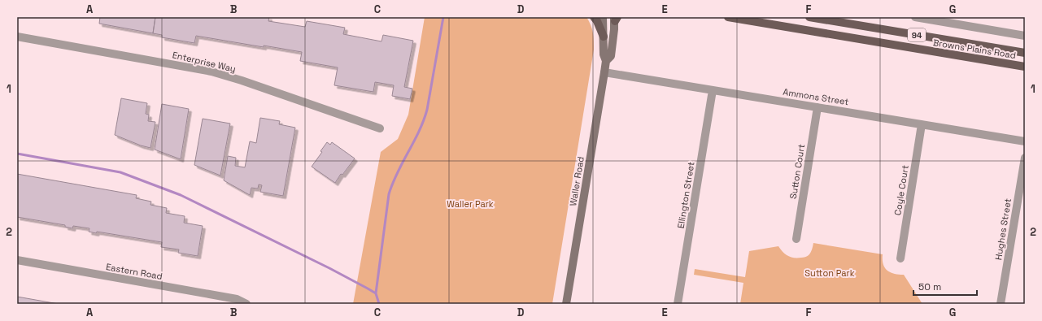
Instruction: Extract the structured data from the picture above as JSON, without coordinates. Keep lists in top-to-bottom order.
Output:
{
  "streets": {
    "main road": ["94", "Browns Plains Road"],
    "street": [
      "Enterprise Way",
      "Ammons Street",
      "Sutton Court",
      "Waller Road",
      "Coyle Court",
      "Ellington Street",
      "Hughes Street",
      "Eastern Road"
    ]
  },
  "crossings": [
    ["Ammons Street", "Sutton Court"],
    ["Ammons Street", "Waller Road"],
    ["Ammons Street", "Coyle Court"],
    ["Ammons Street", "Ellington Street"]
  ],
  "parks": ["Waller Park", "Sutton Park"],
  "scale_bar": "50 m",
  "grid": {
    "columns": [
      "A",
      "B",
      "C",
      "D",
      "E",
      "F",
      "G"
    ],
    "rows": ["1", "2"]
  }
}
